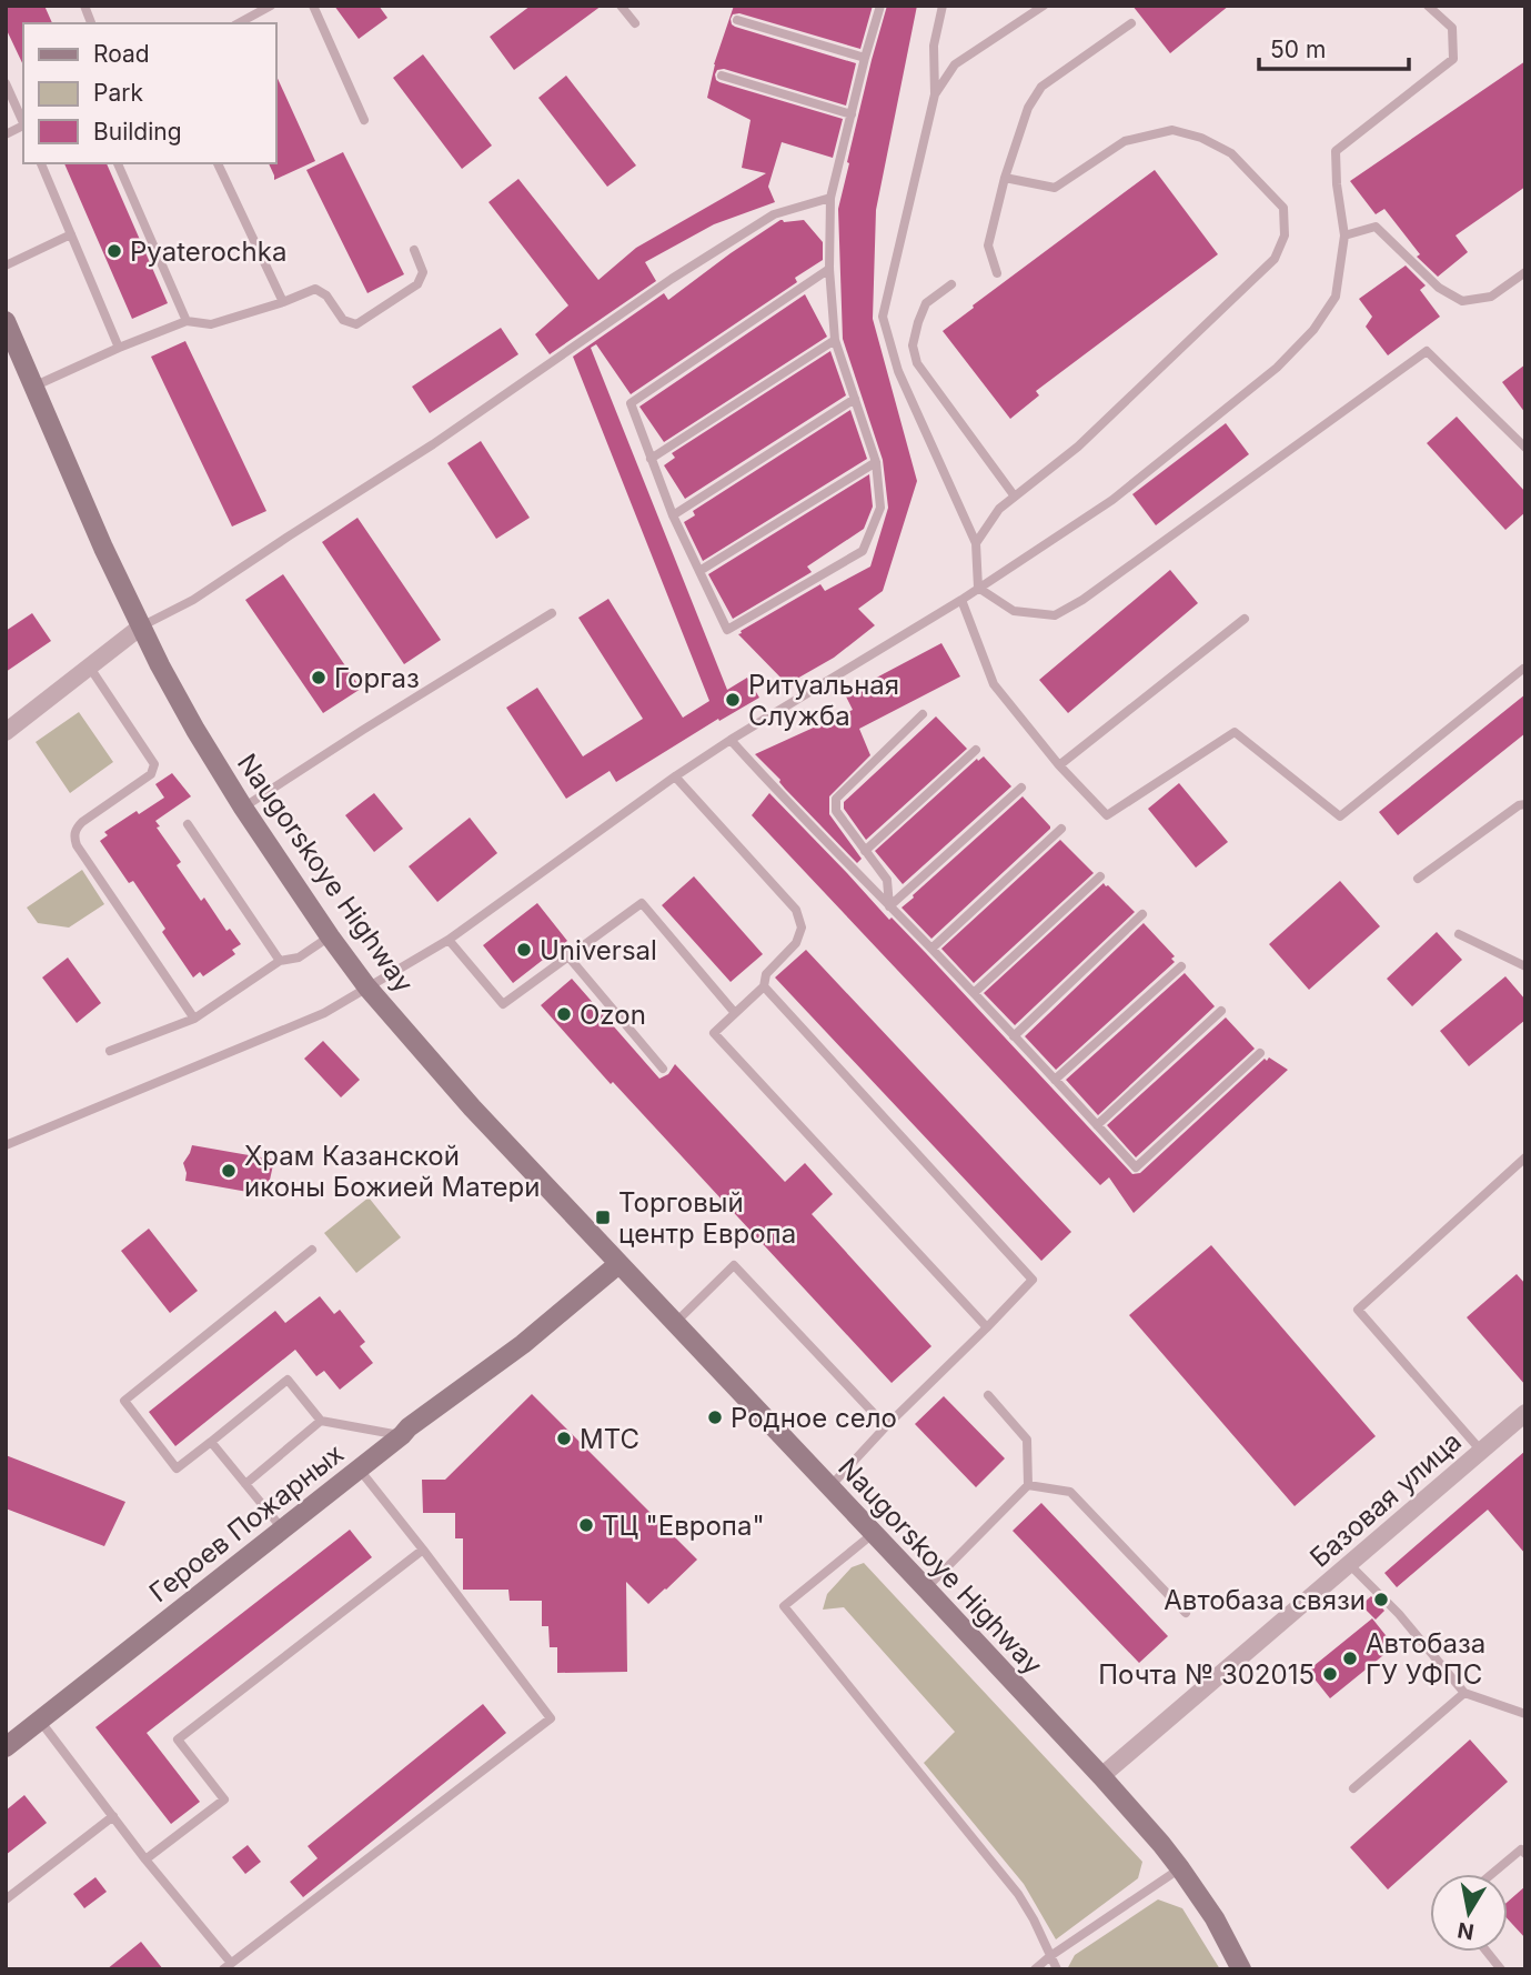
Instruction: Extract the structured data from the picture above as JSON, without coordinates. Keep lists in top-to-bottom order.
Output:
{
  "streets": {
    "main road": ["Naugorskoye Highway", "Героев Пожарных"],
    "street": ["Базовая улица"]
  },
  "crossings": [
    ["Naugorskoye Highway", "Базовая улица"],
    ["Naugorskoye Highway", "Героев Пожарных"]
  ],
  "places": {
    "other": [
      "Pyaterochka",
      "Горгаз",
      "Ритуальная Служба",
      "Universal",
      "Ozon",
      "Храм Казанской иконы Божией Матери",
      "Родное село",
      "МТС",
      "ТЦ \"Европа\"",
      "Автобаза связи",
      "Автобаза ГУ УФПС",
      "Почта № 302015"
    ],
    "transit": ["Торговый центр Европа"]
  },
  "legend": ["Road", "Park", "Building"],
  "scale_bar": "50 m",
  "north": "bottom"
}
